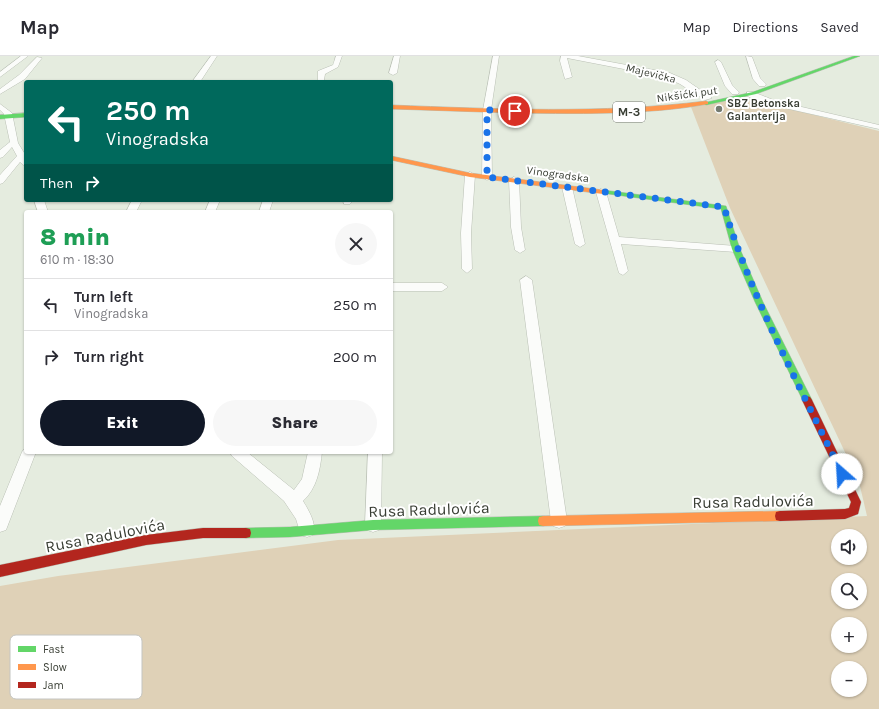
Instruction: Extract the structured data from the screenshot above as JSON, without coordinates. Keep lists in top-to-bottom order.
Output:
{
  "streets": {
    "main road": [
      "Nikšićki put",
      "M-3",
      "Vinogradska",
      "Rusa Radulovića"
    ],
    "street": ["Majevička"]
  },
  "crossings": [
    ["Vinogradska", "Rusa Radulovića"]
  ],
  "places": ["SBZ Betonska Galanterija"],
  "legend": ["Fast", "Slow", "Jam"],
  "page": {
    "header": "Map",
    "nav": ["Map", "Directions", "Saved"],
    "turn": ["250 m", "Vinogradska"],
    "then": "Then",
    "heading": ["8 min", "610 m · 18:30"],
    "list": [
      {
        "name": "Turn left",
        "note": "Vinogradska",
        "value": "250 m"
      },
      {
        "name": "Turn right",
        "value": "200 m"
      }
    ],
    "buttons": ["Exit", "Share"],
    "map_buttons": ["+", "−"]
  }
}
